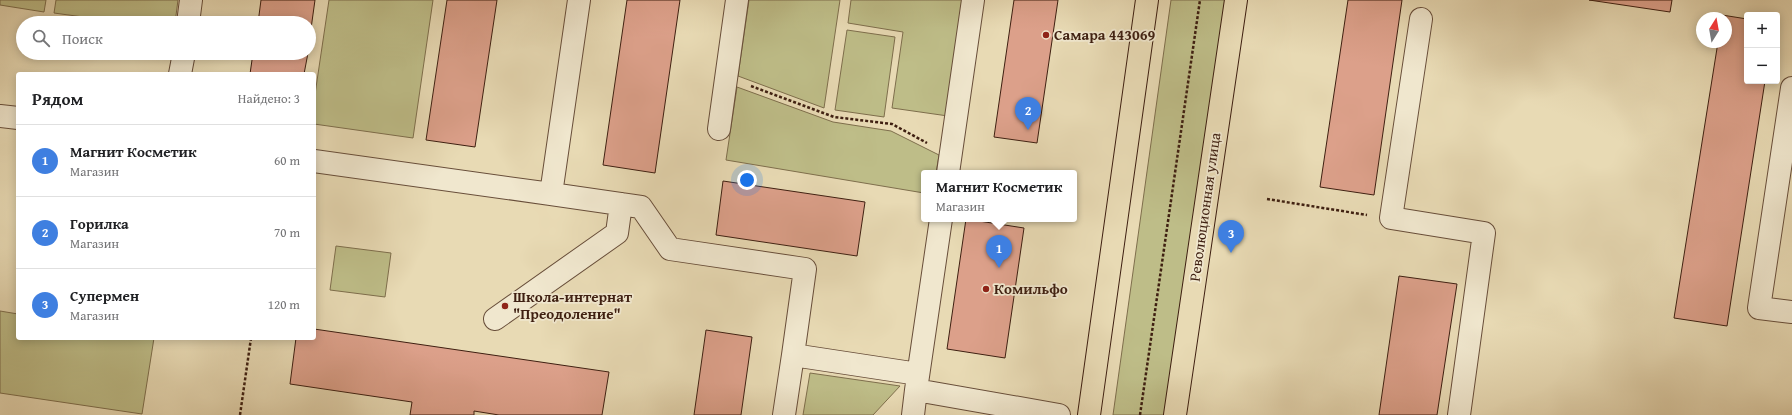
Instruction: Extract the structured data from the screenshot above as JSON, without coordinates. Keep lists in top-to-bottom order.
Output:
{
  "streets": {
    "main road": ["Революционная улица"]
  },
  "places": ["Самара 443069", "Комильфо", "Школа-интернат \"Преодоление\""],
  "north": "top",
  "page": {
    "map_buttons": ["+", "−"],
    "search": "Поиск",
    "heading": ["Рядом", "Найдено: 3"],
    "pins": ["2", "3", "1"],
    "list": [
      {
        "mark": "1",
        "name": "Магнит Косметик",
        "note": "Магазин",
        "value": "60 m"
      },
      {
        "mark": "2",
        "name": "Горилка",
        "note": "Магазин",
        "value": "70 m"
      },
      {
        "mark": "3",
        "name": "Супермен",
        "note": "Магазин",
        "value": "120 m"
      }
    ],
    "popup": ["Магнит Косметик", "Магазин"]
  }
}
